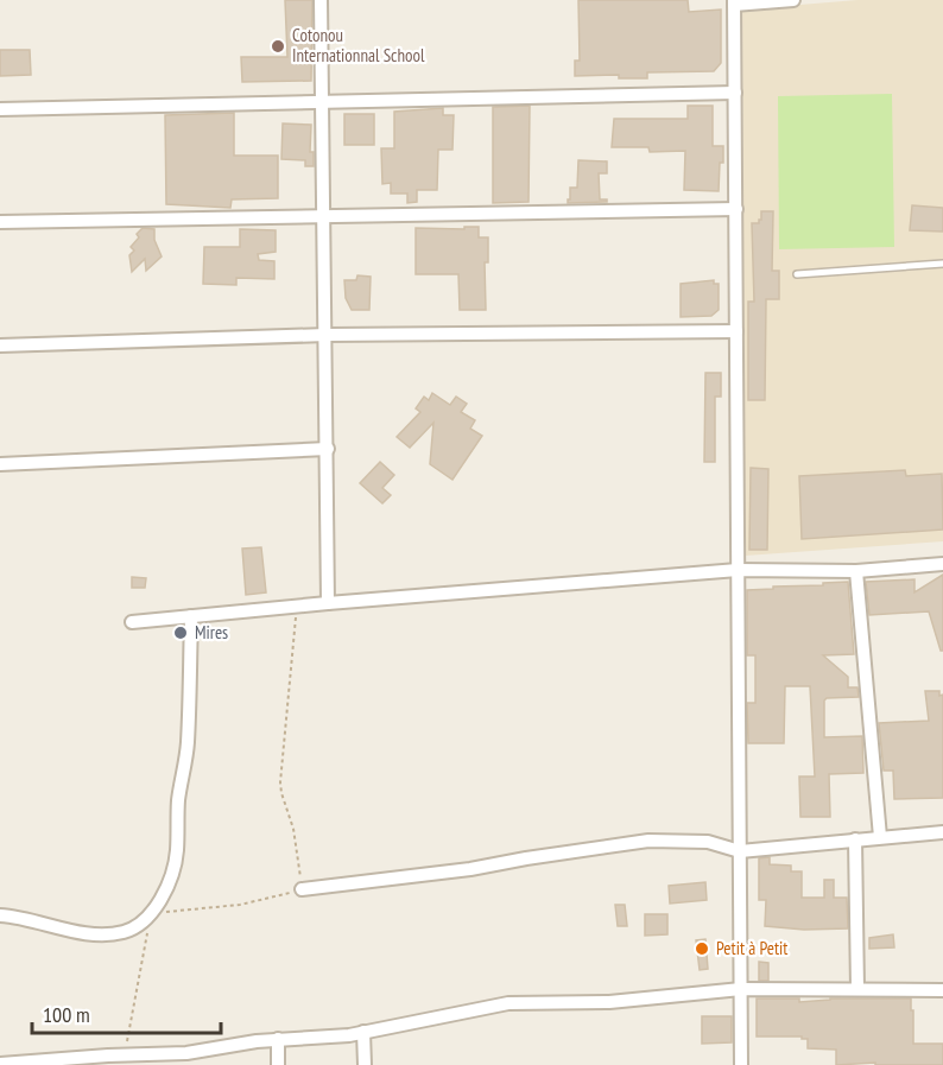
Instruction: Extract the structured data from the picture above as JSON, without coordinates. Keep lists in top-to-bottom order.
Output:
{
  "places": ["Cotonou Internationnal School", "Mires", "Petit à Petit"],
  "scale_bar": "100 m"
}
